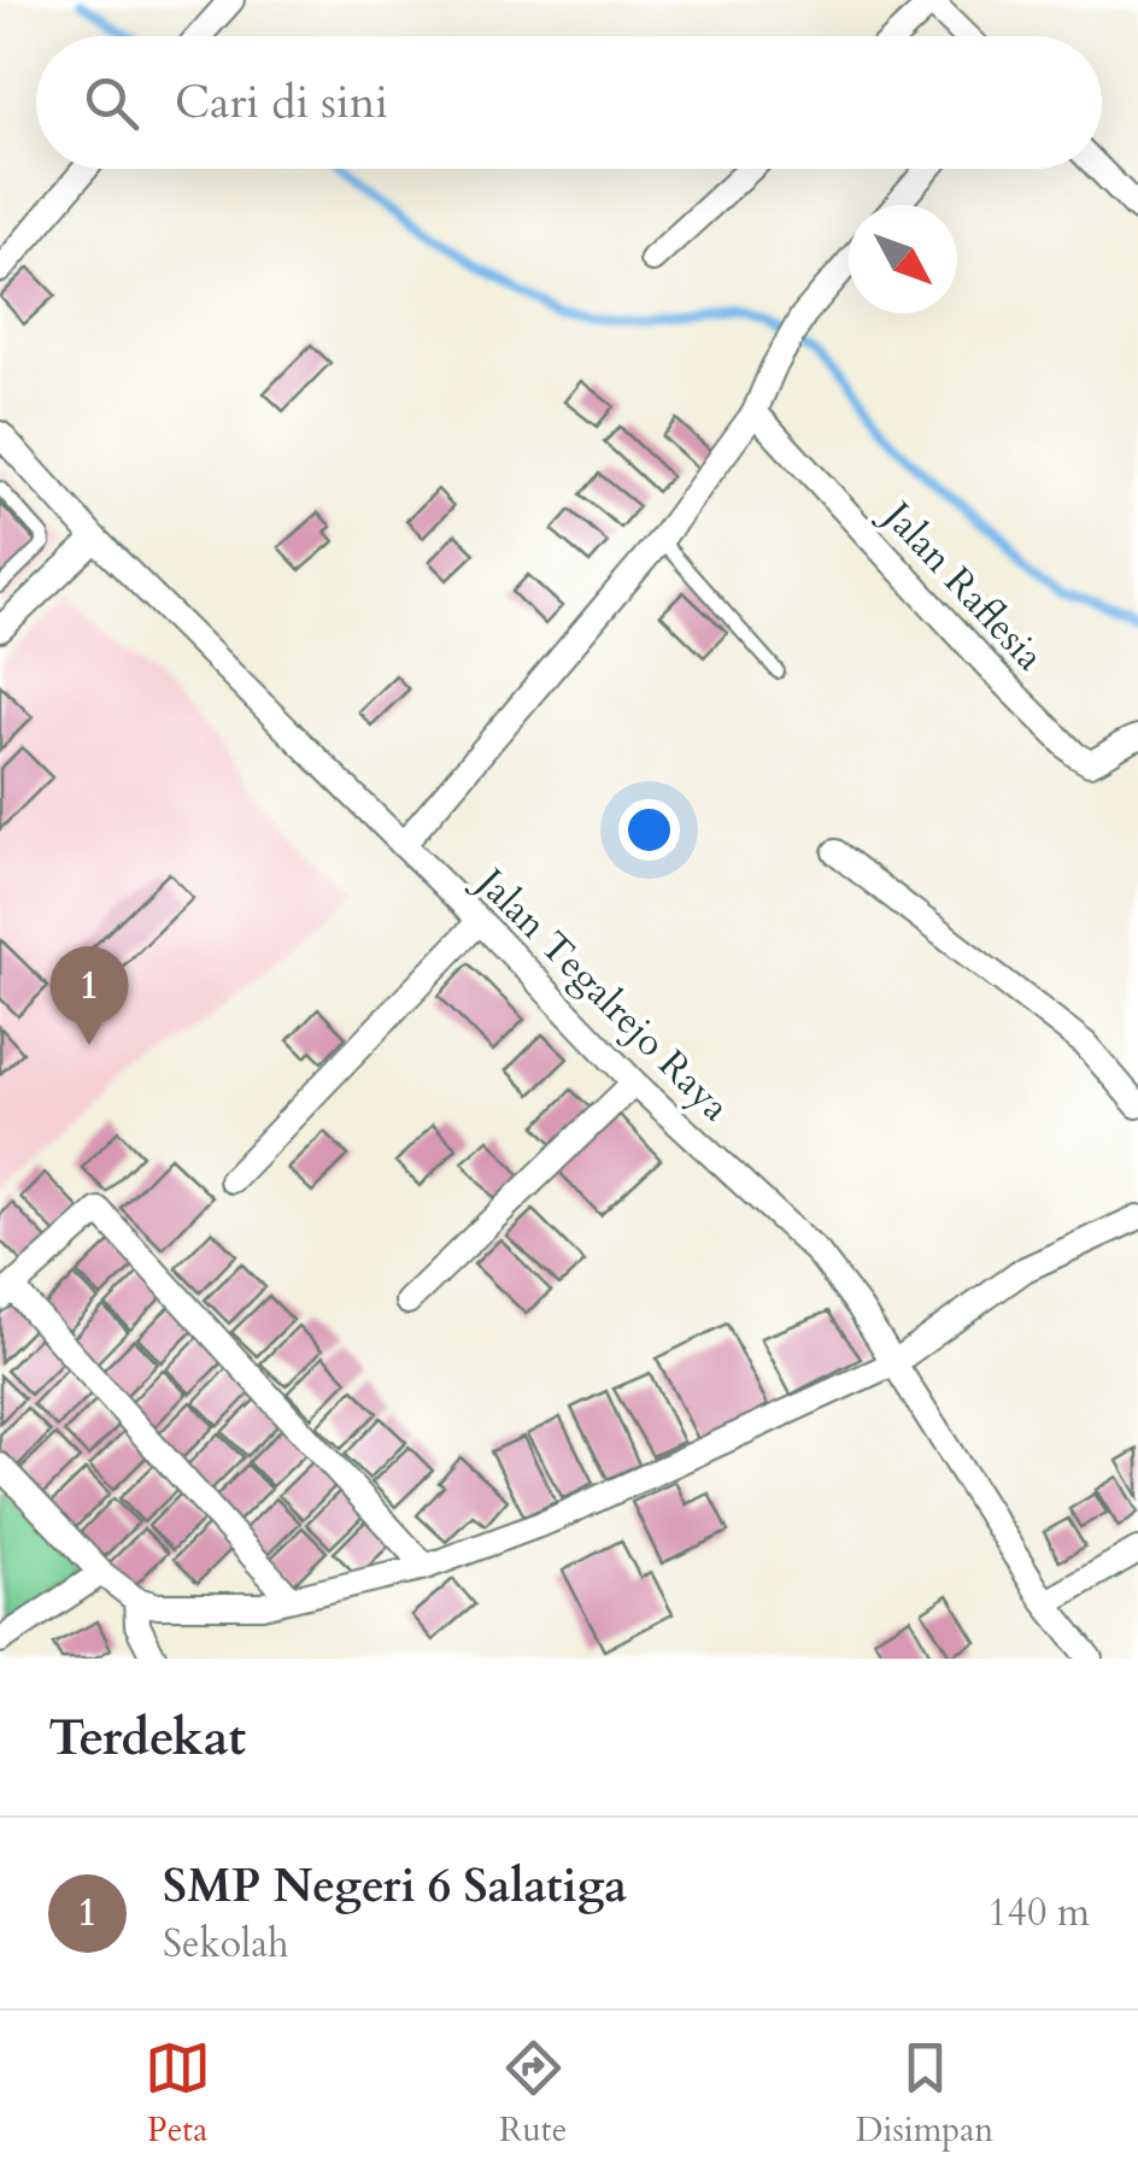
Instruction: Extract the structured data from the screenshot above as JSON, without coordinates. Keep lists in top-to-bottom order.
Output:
{
  "streets": {
    "street": ["Jalan Raflesia", "Jalan Tegalrejo Raya"]
  },
  "north": "bottom right",
  "page": {
    "search": "Cari di sini",
    "pins": "1",
    "heading": "Terdekat",
    "list": [
      {
        "mark": "1",
        "name": "SMP Negeri 6 Salatiga",
        "note": "Sekolah",
        "value": "140 m"
      }
    ],
    "nav": ["Peta", "Rute", "Disimpan"]
  }
}
